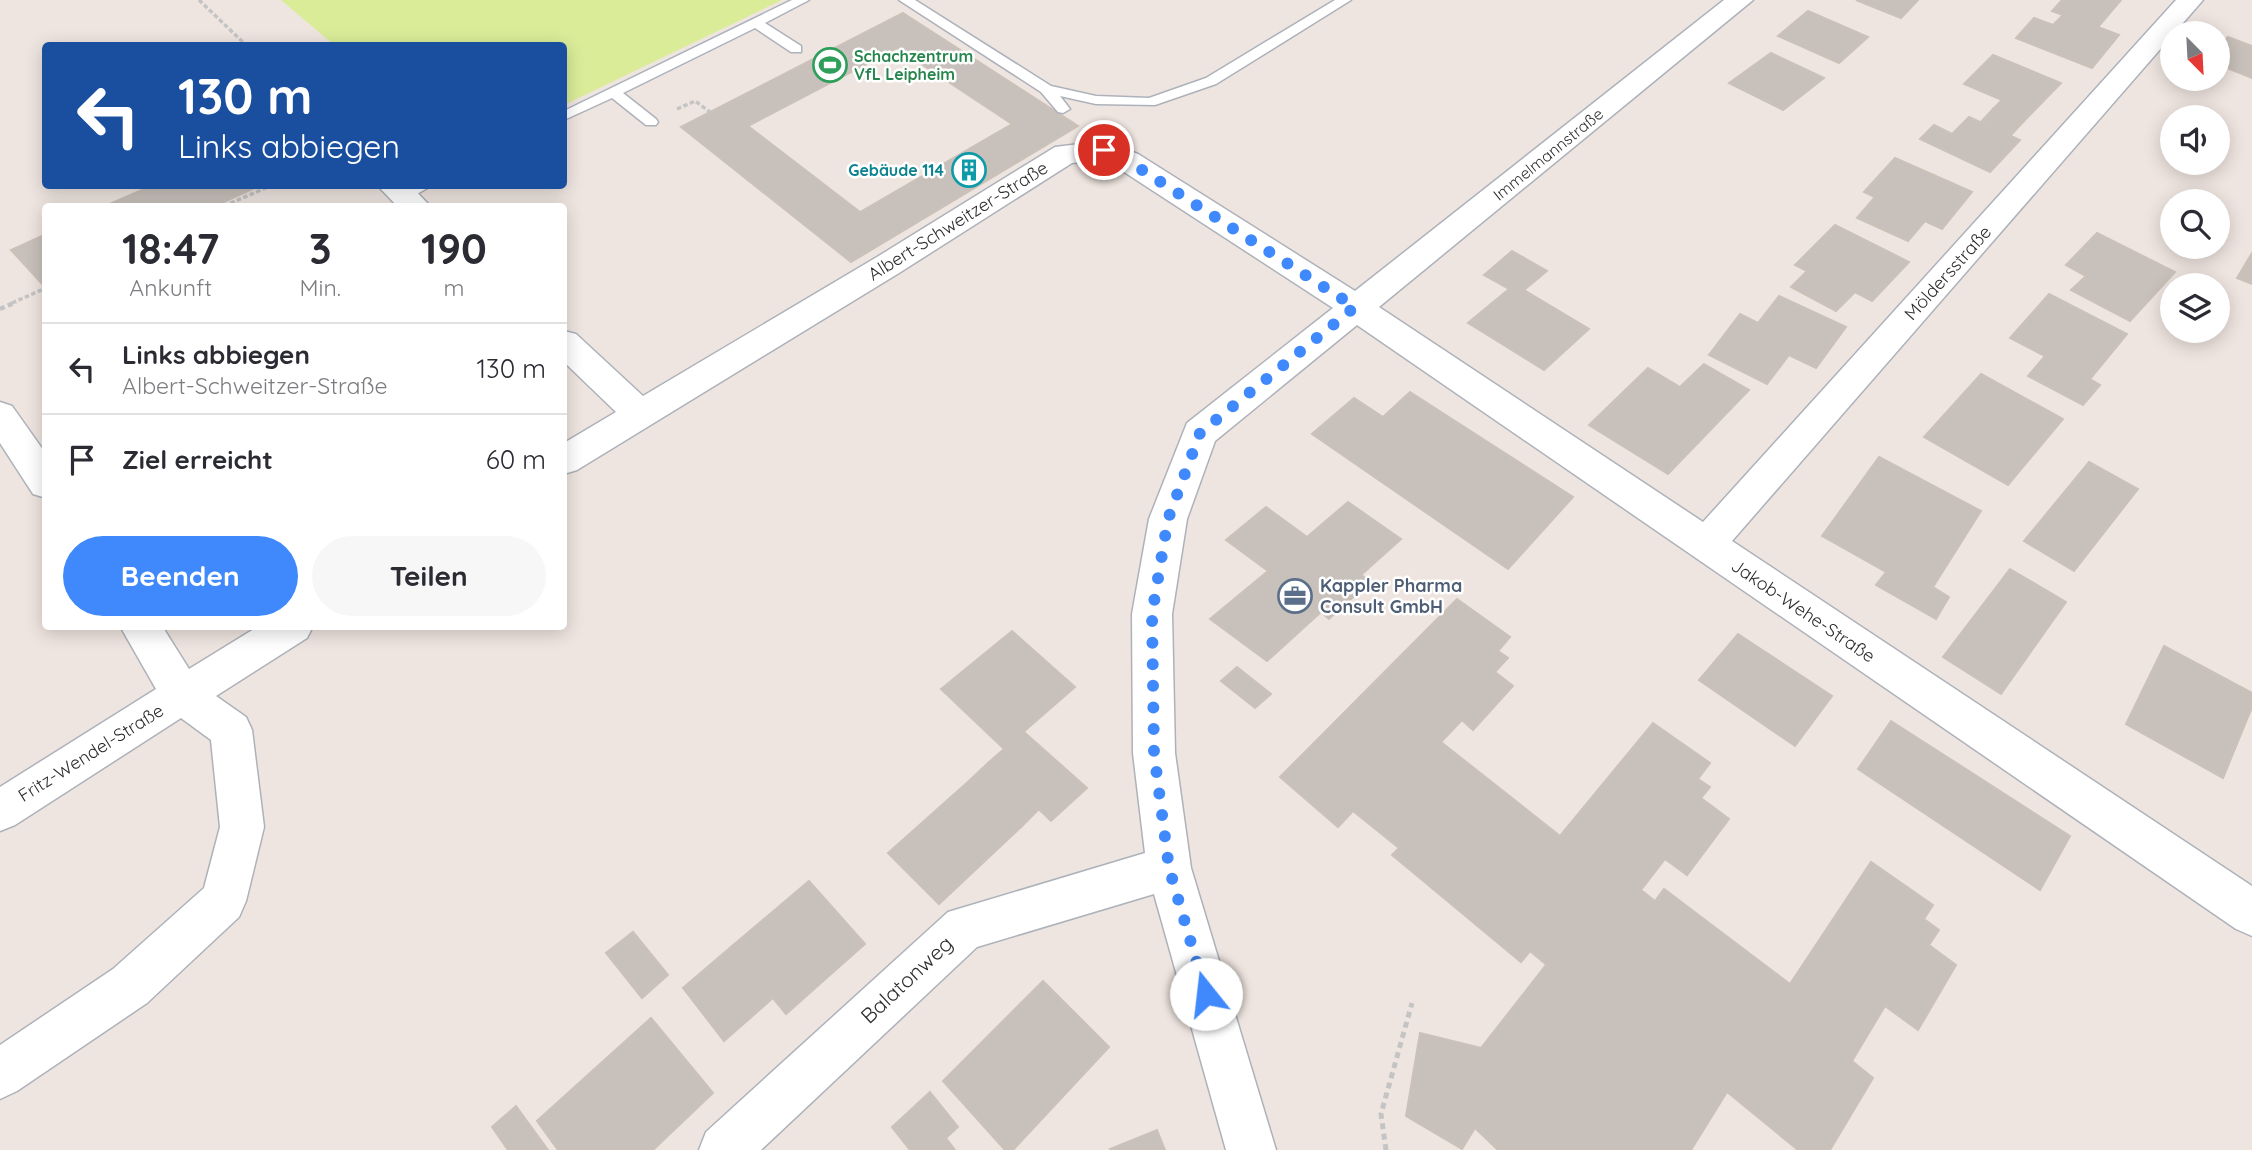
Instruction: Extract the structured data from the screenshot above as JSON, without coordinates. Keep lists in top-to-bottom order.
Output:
{
  "streets": {
    "street": [
      "Immelmannstraße",
      "Albert-Schweitzer-Straße",
      "Möldersstraße",
      "Jakob-Wehe-Straße",
      "Fritz-Wendel-Straße",
      "Balatonweg"
    ]
  },
  "crossings": [
    ["Immelmannstraße", "Albert-Schweitzer-Straße"],
    ["Immelmannstraße", "Jakob-Wehe-Straße"],
    ["Immelmannstraße", "Balatonweg"],
    ["Albert-Schweitzer-Straße", "Jakob-Wehe-Straße"],
    ["Möldersstraße", "Jakob-Wehe-Straße"]
  ],
  "places": {
    "sports": ["Schachzentrum VfL Leipheim"],
    "building": ["Gebäude 114"],
    "office": ["Kappler Pharma Consult GmbH"]
  },
  "north": "bottom right",
  "page": {
    "turn": ["130 m", "Links abbiegen"],
    "eta": [
      "18:47",
      "Ankunft",
      "3",
      "Min.",
      "190",
      "m"
    ],
    "list": [
      {
        "name": "Links abbiegen",
        "note": "Albert-Schweitzer-Straße",
        "value": "130 m"
      },
      {
        "name": "Ziel erreicht",
        "value": "60 m"
      }
    ],
    "buttons": ["Beenden", "Teilen"]
  }
}
